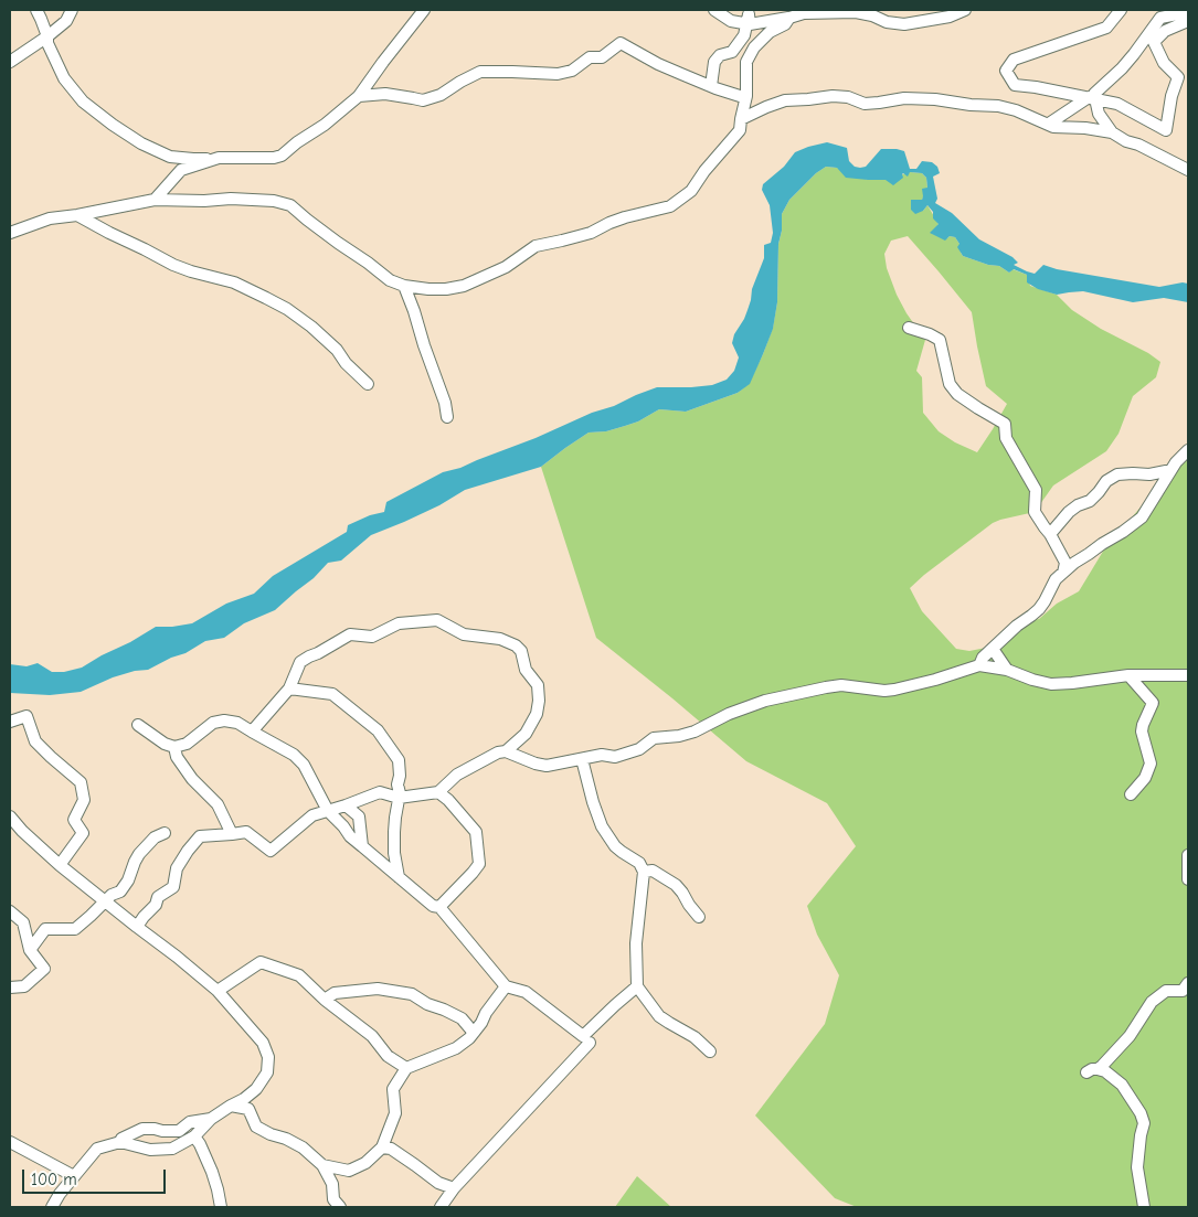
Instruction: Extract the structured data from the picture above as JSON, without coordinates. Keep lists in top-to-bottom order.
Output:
{
  "scale_bar": "100 m"
}
